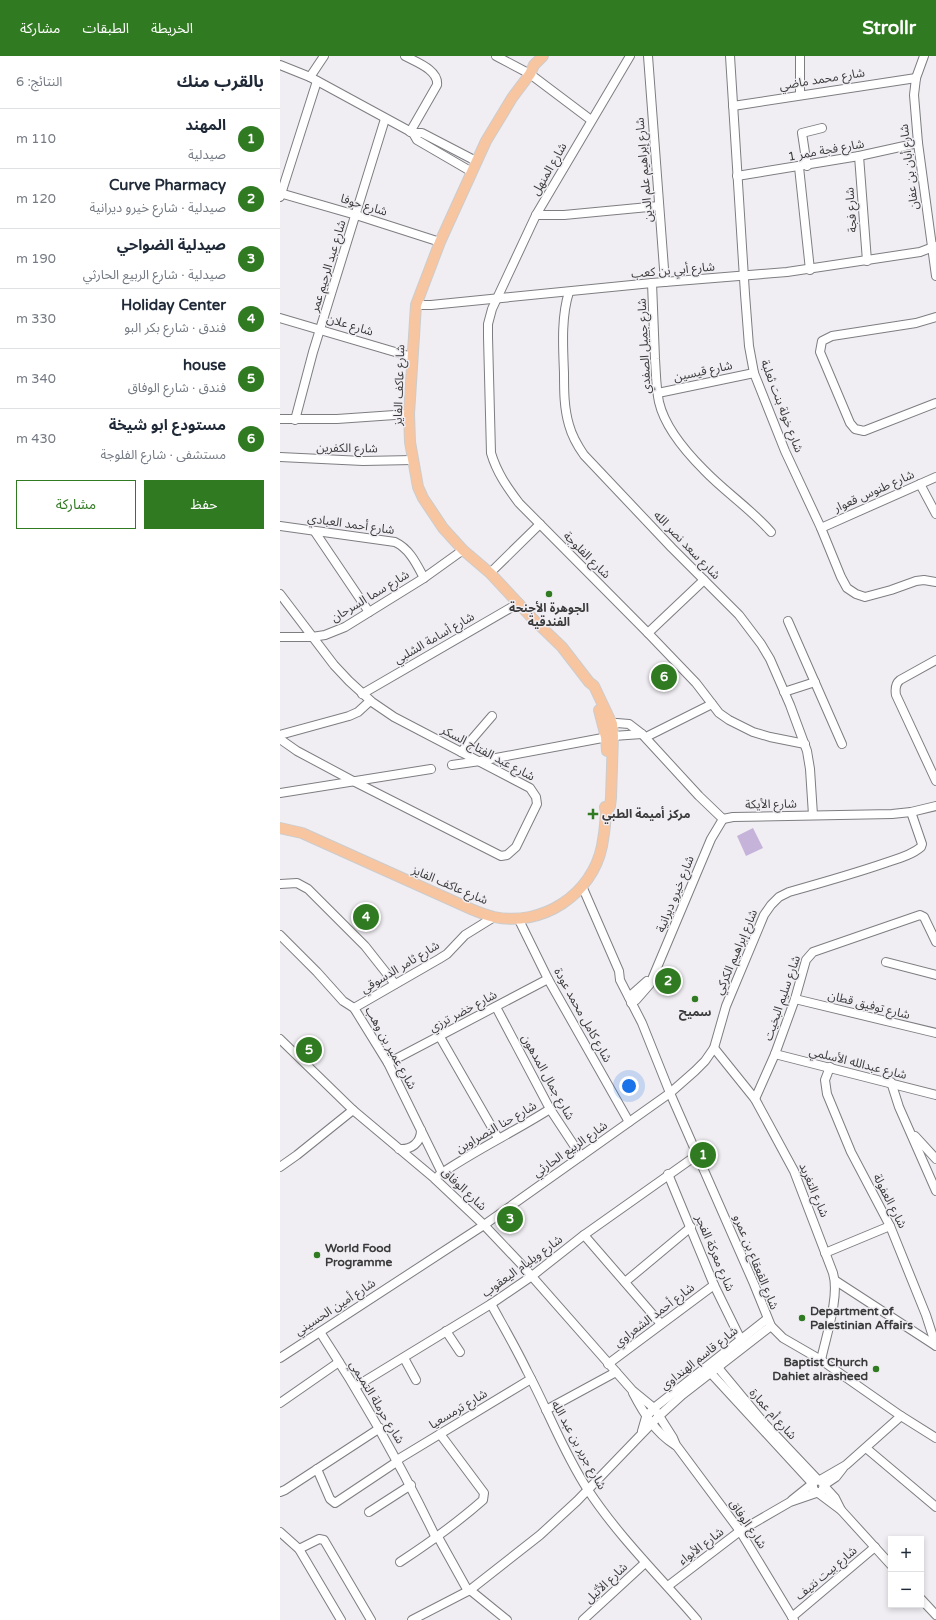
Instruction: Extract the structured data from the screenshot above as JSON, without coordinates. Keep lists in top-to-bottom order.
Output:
{
  "streets": {
    "main road": ["شارع عاكف الفايز"],
    "street": [
      "شارع محمد ماضي",
      "شارع فجة ممر 1",
      "شارع أبان بن عفان",
      "شارع المنهل",
      "شارع إبراهيم علم الدين",
      "شارع حوفا",
      "شارع فجة",
      "شارع عبد الرحيم عمر",
      "شارع أبي بن كعب",
      "شارع علان",
      "شارع جميل الصفدي",
      "شارع قيسين",
      "شارع خولة بنت ثعلبة",
      "شارع الكفرين",
      "شارع طنوس قعوار",
      "شارع أحمد العبادي",
      "شارع سعد نصر الله",
      "شارع الفلوجة",
      "شارع سما السرحان",
      "شارع أسامة الشلبي",
      "شارع عبد الفتاح السكر",
      "شارع الأيكة",
      "شارع خيرو ديرانية",
      "شارع إبراهيم الكركي",
      "شارع ثامر الدسوقي",
      "شارع سليم البخيت",
      "شارع توفيق قطان",
      "شارع خضر ترزي",
      "شارع كامل محمد عودة",
      "شارع عمير بن وهب",
      "شارع عبدالله الأسلمي",
      "شارع جمال المدهون",
      "شارع حنا النصراوين",
      "شارع الربيع الحارثي",
      "شارع الوفاق",
      "شارع التغريد",
      "شارع العفولة",
      "شارع معركة الفجر",
      "شارع القعقاع بن عمرو",
      "شارع ويليام اليعقوب",
      "شارع أمين الحسيني",
      "شارع أحمد الشعراوي",
      "شارع قاسم الهنداوي",
      "شارع حرملة التميمي",
      "شارع ترمسعيا",
      "شارع أم عمارة",
      "شارع جرير بن عبد الله",
      "شارع الأبواء",
      "شارع بيت نتيف",
      "شارع الأثيل"
    ]
  },
  "crossings": [
    ["شارع محمد ماضي", "شارع أبان بن عفان"],
    ["شارع محمد ماضي", "شارع خولة بنت ثعلبة"],
    ["شارع فجة ممر 1", "شارع أبان بن عفان"],
    ["شارع فجة ممر 1", "شارع فجة"],
    ["شارع فجة ممر 1", "شارع خولة بنت ثعلبة"],
    ["شارع أبان بن عفان", "شارع أبي بن كعب"],
    ["شارع المنهل", "شارع أبي بن كعب"],
    ["شارع المنهل", "شارع الفلوجة"],
    ["شارع إبراهيم علم الدين", "شارع أبي بن كعب"],
    ["شارع حوفا", "شارع عبد الرحيم عمر"],
    ["شارع حوفا", "شارع عاكف الفايز"],
    ["شارع فجة", "شارع أبي بن كعب"],
    ["شارع عبد الرحيم عمر", "شارع علان"],
    ["شارع أبي بن كعب", "شارع جميل الصفدي"],
    ["شارع أبي بن كعب", "شارع عاكف الفايز"],
    ["شارع أبي بن كعب", "شارع خولة بنت ثعلبة"],
    ["شارع أبي بن كعب", "شارع سعد نصر الله"],
    ["شارع أبي بن كعب", "شارع الفلوجة"],
    ["شارع علان", "شارع عاكف الفايز"],
    ["شارع جميل الصفدي", "شارع قيسين"],
    ["شارع قيسين", "شارع خولة بنت ثعلبة"],
    ["شارع عاكف الفايز", "شارع الكفرين"],
    ["شارع عاكف الفايز", "شارع سما السرحان"],
    ["شارع عاكف الفايز", "شارع أسامة الشلبي"],
    ["شارع عاكف الفايز", "شارع ثامر الدسوقي"],
    ["شارع عاكف الفايز", "شارع كامل محمد عودة"],
    ["شارع عاكف الفايز", "شارع القعقاع بن عمرو"],
    ["شارع خولة بنت ثعلبة", "شارع طنوس قعوار"],
    ["شارع أحمد العبادي", "شارع سما السرحان"],
    ["شارع سعد نصر الله", "شارع الفلوجة"],
    ["شارع سعد نصر الله", "شارع الأيكة"],
    ["شارع سما السرحان", "شارع عبد الفتاح السكر"],
    ["شارع أسامة الشلبي", "شارع عبد الفتاح السكر"],
    ["شارع الأيكة", "شارع خيرو ديرانية"],
    ["شارع الأيكة", "شارع إبراهيم الكركي"],
    ["شارع خيرو ديرانية", "شارع القعقاع بن عمرو"],
    ["شارع إبراهيم الكركي", "شارع الربيع الحارثي"],
    ["شارع إبراهيم الكركي", "شارع التغريد"],
    ["شارع إبراهيم الكركي", "شارع القعقاع بن عمرو"],
    ["شارع ثامر الدسوقي", "شارع عمير بن وهب"],
    ["شارع سليم البخيت", "شارع توفيق قطان"],
    ["شارع سليم البخيت", "شارع عبدالله الأسلمي"],
    ["شارع سليم البخيت", "شارع التغريد"],
    ["شارع خضر ترزي", "شارع كامل محمد عودة"],
    ["شارع خضر ترزي", "شارع عمير بن وهب"],
    ["شارع خضر ترزي", "شارع جمال المدهون"],
    ["شارع كامل محمد عودة", "شارع الربيع الحارثي"],
    ["شارع عمير بن وهب", "شارع حنا النصراوين"],
    ["شارع عبدالله الأسلمي", "شارع العفولة"],
    ["شارع جمال المدهون", "شارع حنا النصراوين"],
    ["شارع جمال المدهون", "شارع الربيع الحارثي"],
    ["شارع حنا النصراوين", "شارع الوفاق"],
    ["شارع الربيع الحارثي", "شارع الوفاق"],
    ["شارع الربيع الحارثي", "شارع القعقاع بن عمرو"],
    ["شارع الربيع الحارثي", "شارع أمين الحسيني"],
    ["شارع الوفاق", "شارع ويليام اليعقوب"],
    ["شارع الوفاق", "شارع أمين الحسيني"],
    ["شارع الوفاق", "شارع أحمد الشعراوي"],
    ["شارع الوفاق", "شارع قاسم الهنداوي"],
    ["شارع الوفاق", "شارع الأبواء"],
    ["شارع الوفاق", "شارع بيت نتيف"],
    ["شارع التغريد", "شارع القعقاع بن عمرو"],
    ["شارع معركة الفجر", "شارع ويليام اليعقوب"],
    ["شارع معركة الفجر", "شارع أحمد الشعراوي"],
    ["شارع معركة الفجر", "شارع قاسم الهنداوي"],
    ["شارع القعقاع بن عمرو", "شارع ويليام اليعقوب"],
    ["شارع القعقاع بن عمرو", "شارع قاسم الهنداوي"],
    ["شارع القعقاع بن عمرو", "شارع الأبواء"],
    ["شارع ويليام اليعقوب", "شارع حرملة التميمي"],
    ["شارع ويليام اليعقوب", "شارع جرير بن عبد الله"],
    ["شارع أمين الحسيني", "شارع حرملة التميمي"],
    ["شارع قاسم الهنداوي", "شارع أم عمارة"],
    ["شارع حرملة التميمي", "شارع ترمسعيا"],
    ["شارع ترمسعيا", "شارع جرير بن عبد الله"],
    ["شارع أم عمارة", "شارع الأبواء"],
    ["شارع أم عمارة", "شارع بيت نتيف"],
    ["شارع جرير بن عبد الله", "شارع الأبواء"],
    ["شارع جرير بن عبد الله", "شارع الأثيل"]
  ],
  "places": {
    "other": [
      "الجوهرة الأجنحة الفندقية",
      "سميح",
      "World Food Programme",
      "Department of Palestinian Affairs",
      "Baptist Church Dahiet alrasheed"
    ],
    "health": ["مركز أميمة الطبي"]
  },
  "page": {
    "header": "Strollr",
    "nav": ["الخريطة", "الطبقات", "مشاركة"],
    "heading": ["بالقرب منك", "النتائج: 6"],
    "list": [
      {
        "mark": "1",
        "name": "المهند",
        "note": "صيدلية",
        "value": "110 m"
      },
      {
        "mark": "2",
        "name": "Curve Pharmacy",
        "note": "صيدلية · شارع خيرو ديرانية",
        "value": "120 m"
      },
      {
        "mark": "3",
        "name": "صيدلية الضواحي",
        "note": "صيدلية · شارع الربيع الحارثي",
        "value": "190 m"
      },
      {
        "mark": "4",
        "name": "Holiday Center",
        "note": "فندق · شارع بكر البو",
        "value": "330 m"
      },
      {
        "mark": "5",
        "name": "house",
        "note": "فندق · شارع الوفاق",
        "value": "340 m"
      },
      {
        "mark": "6",
        "name": "مستودع ابو شيخة",
        "note": "مستشفى · شارع الفلوجة",
        "value": "430 m"
      }
    ],
    "buttons": ["حفظ", "مشاركة"],
    "pins": [
      "6",
      "4",
      "2",
      "5",
      "1",
      "3"
    ],
    "map_buttons": ["+", "−"]
  }
}
